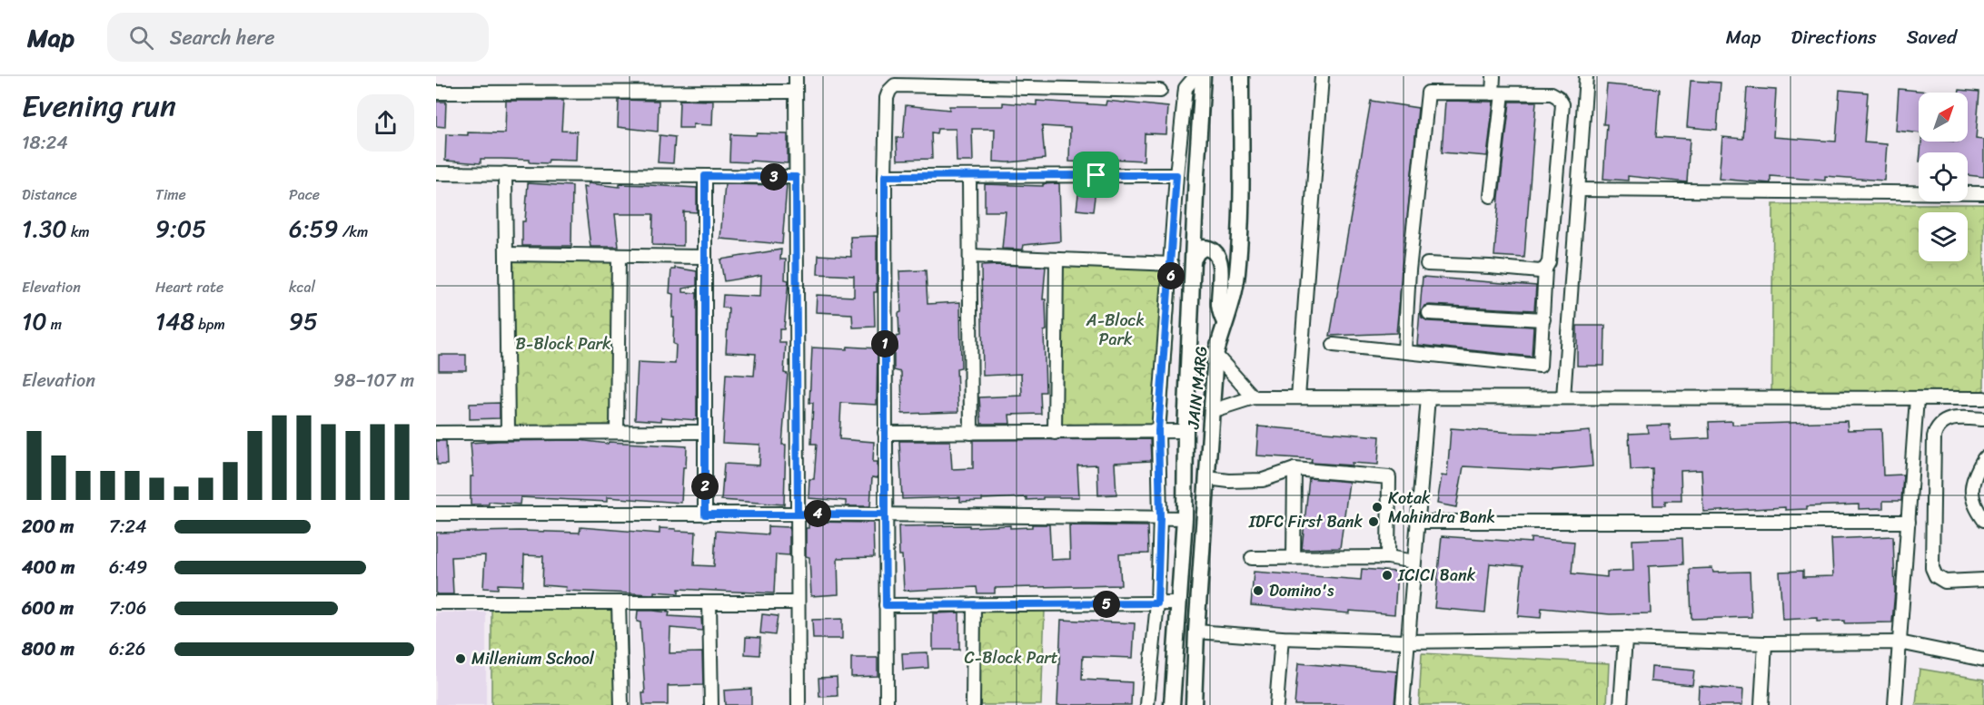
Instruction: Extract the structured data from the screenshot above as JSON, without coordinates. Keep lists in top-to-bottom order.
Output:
{
  "streets": {
    "street": ["JAIN MARG"]
  },
  "parks": ["A-Block Park", "B-Block Park", "C-Block Part"],
  "places": [
    "Kotak Mahindra Bank",
    "IDFC First Bank",
    "ICICI Bank",
    "Domino's",
    "Millenium School"
  ],
  "north": "top right",
  "page": {
    "header": "Map",
    "search": "Search here",
    "nav": ["Map", "Directions", "Saved"],
    "heading": ["Evening run", "18:24"],
    "pins": [
      "3",
      "6",
      "1",
      "2",
      "4",
      "5"
    ],
    "stats": [
      ["Distance", "1.30 km"],
      ["Time", "9:05"],
      ["Pace", "6:59 /km"],
      ["Elevation", "10 m"],
      ["Heart rate", "148 bpm"],
      ["kcal", "95"]
    ],
    "chart": ["Elevation", "98–107 m"],
    "list": [
      {
        "name": "200 m",
        "note": "7:24"
      },
      {
        "name": "400 m",
        "note": "6:49"
      },
      {
        "name": "600 m",
        "note": "7:06"
      },
      {
        "name": "800 m",
        "note": "6:26"
      }
    ]
  }
}
